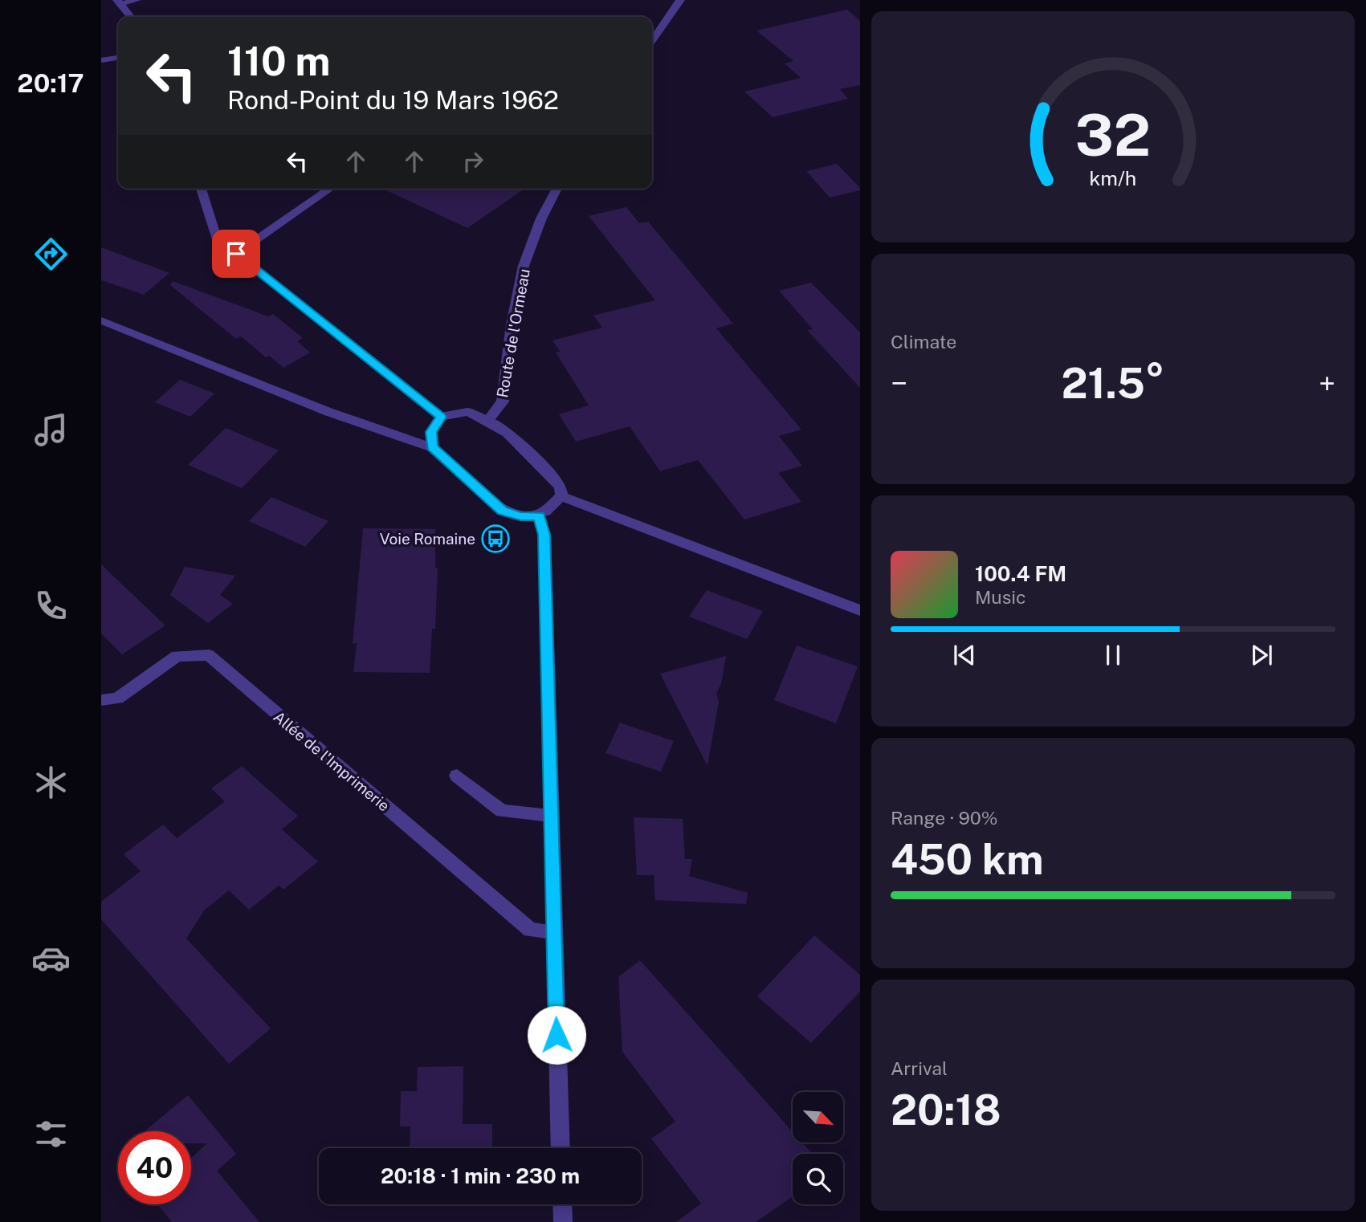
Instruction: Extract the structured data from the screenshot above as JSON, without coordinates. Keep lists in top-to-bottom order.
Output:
{
  "streets": {
    "street": ["Route de l'Ormeau", "Allée de l'Imprimerie"]
  },
  "places": {
    "bus stop": ["Voie Romaine"]
  },
  "north": "bottom right",
  "page": {
    "tabs": "20:17",
    "turn": ["110 m", "Rond-Point du 19 Mars 1962"],
    "tile": [
      "Climate",
      ["Range · 90%", "450 km"],
      ["Arrival", "20:18"]
    ],
    "heat": ["−", "21.5°", "+"],
    "song": ["100.4 FM", "Music"],
    "limit": "40",
    "trip": "20:18 · 1 min · 230 m",
    "gauge": ["32", "km/h"]
  }
}
